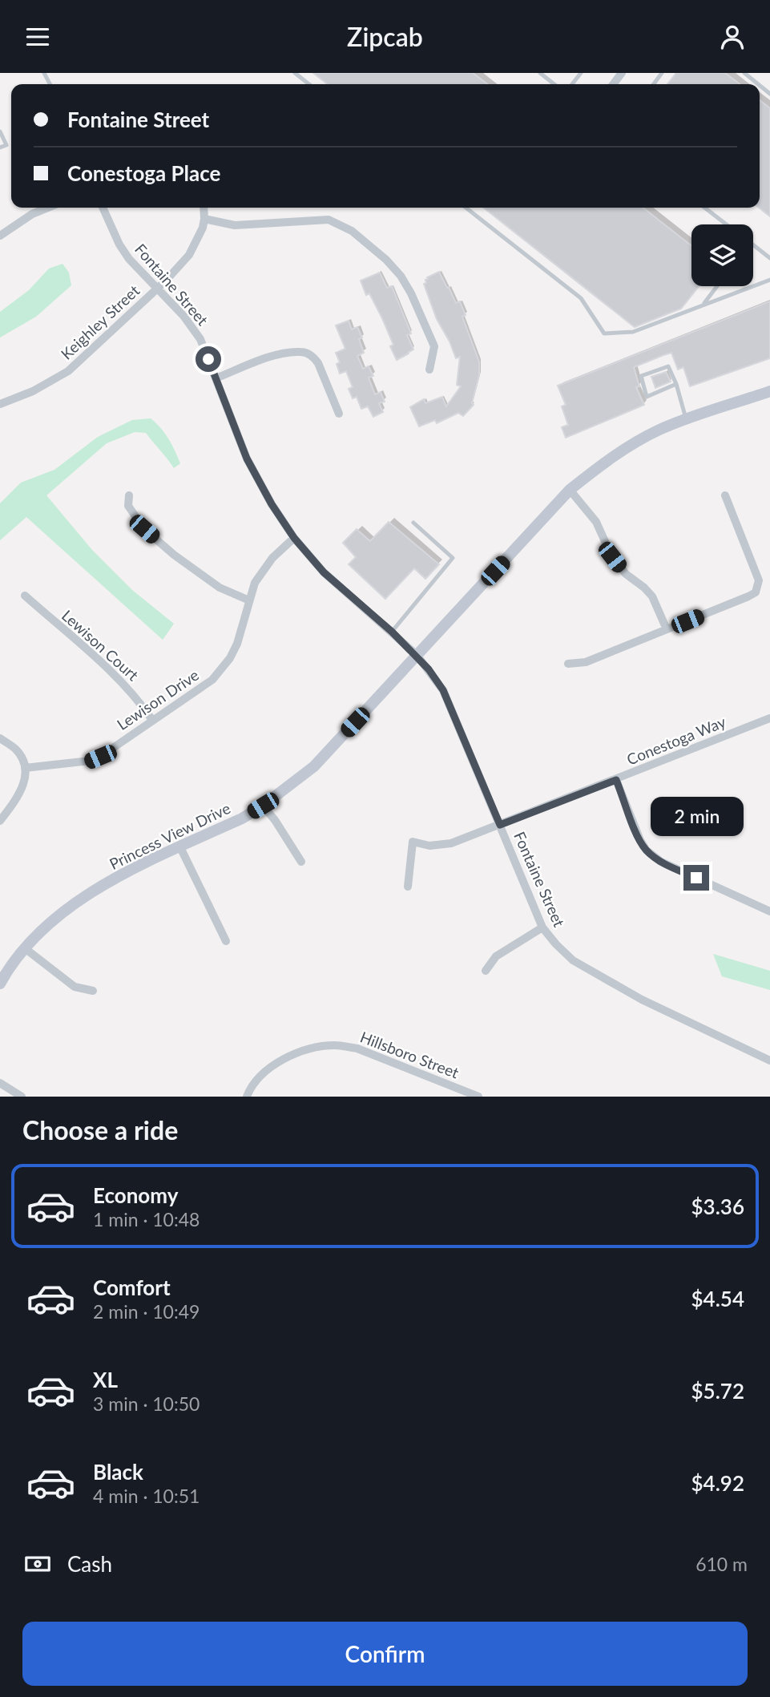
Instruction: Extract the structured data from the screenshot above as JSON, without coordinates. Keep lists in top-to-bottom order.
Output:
{
  "streets": {
    "main road": ["Princess View Drive"],
    "street": [
      "Fontaine Street",
      "Keighley Street",
      "Lewison Court",
      "Lewison Drive",
      "Conestoga Way",
      "Hillsboro Street"
    ]
  },
  "crossings": [
    ["Fontaine Street", "Keighley Street"],
    ["Fontaine Street", "Lewison Drive"],
    ["Fontaine Street", "Conestoga Way"],
    ["Fontaine Street", "Princess View Drive"],
    ["Lewison Court", "Lewison Drive"]
  ],
  "page": {
    "header": "Zipcab",
    "banner": ["Fontaine Street", "Conestoga Place"],
    "bubble": "2 min",
    "heading": "Choose a ride",
    "list": [
      {
        "name": "Economy",
        "note": "1 min · 10:48",
        "value": "$3.36"
      },
      {
        "name": "Comfort",
        "note": "2 min · 10:49",
        "value": "$4.54"
      },
      {
        "name": "XL",
        "note": "3 min · 10:50",
        "value": "$5.72"
      },
      {
        "name": "Black",
        "note": "4 min · 10:51",
        "value": "$4.92"
      }
    ],
    "pay": ["Cash", "610 m"],
    "buttons": "Confirm"
  }
}
